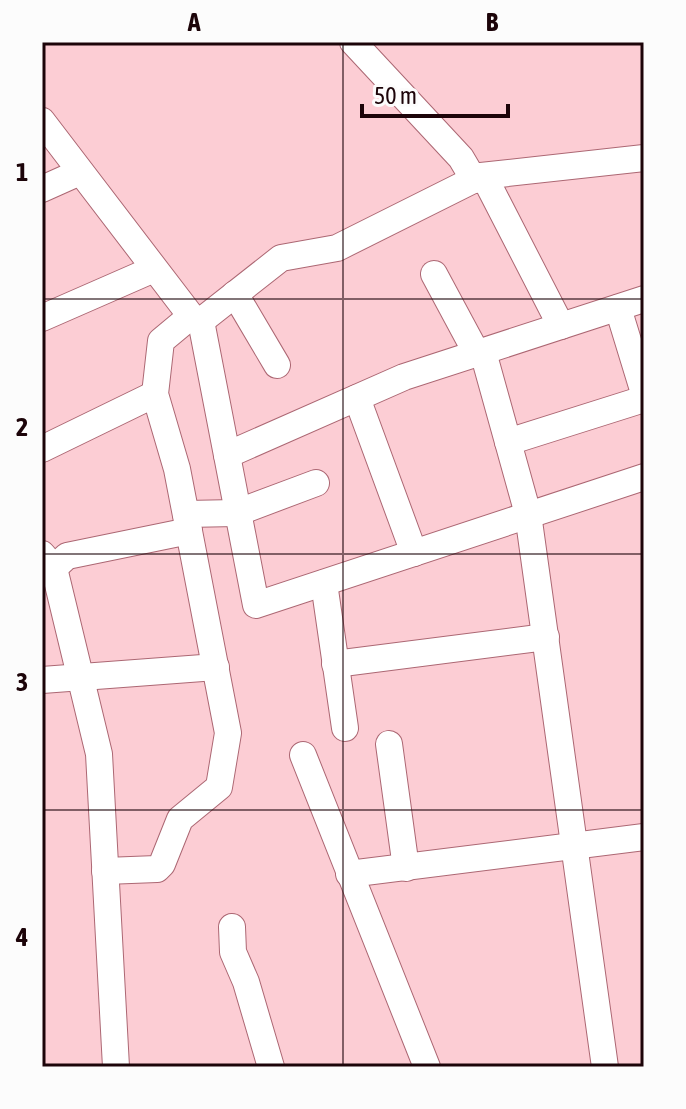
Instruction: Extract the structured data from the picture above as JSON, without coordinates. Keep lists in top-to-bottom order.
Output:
{
  "scale_bar": "50 m",
  "grid": {
    "columns": ["A", "B"],
    "rows": [
      "1",
      "2",
      "3",
      "4"
    ]
  }
}
